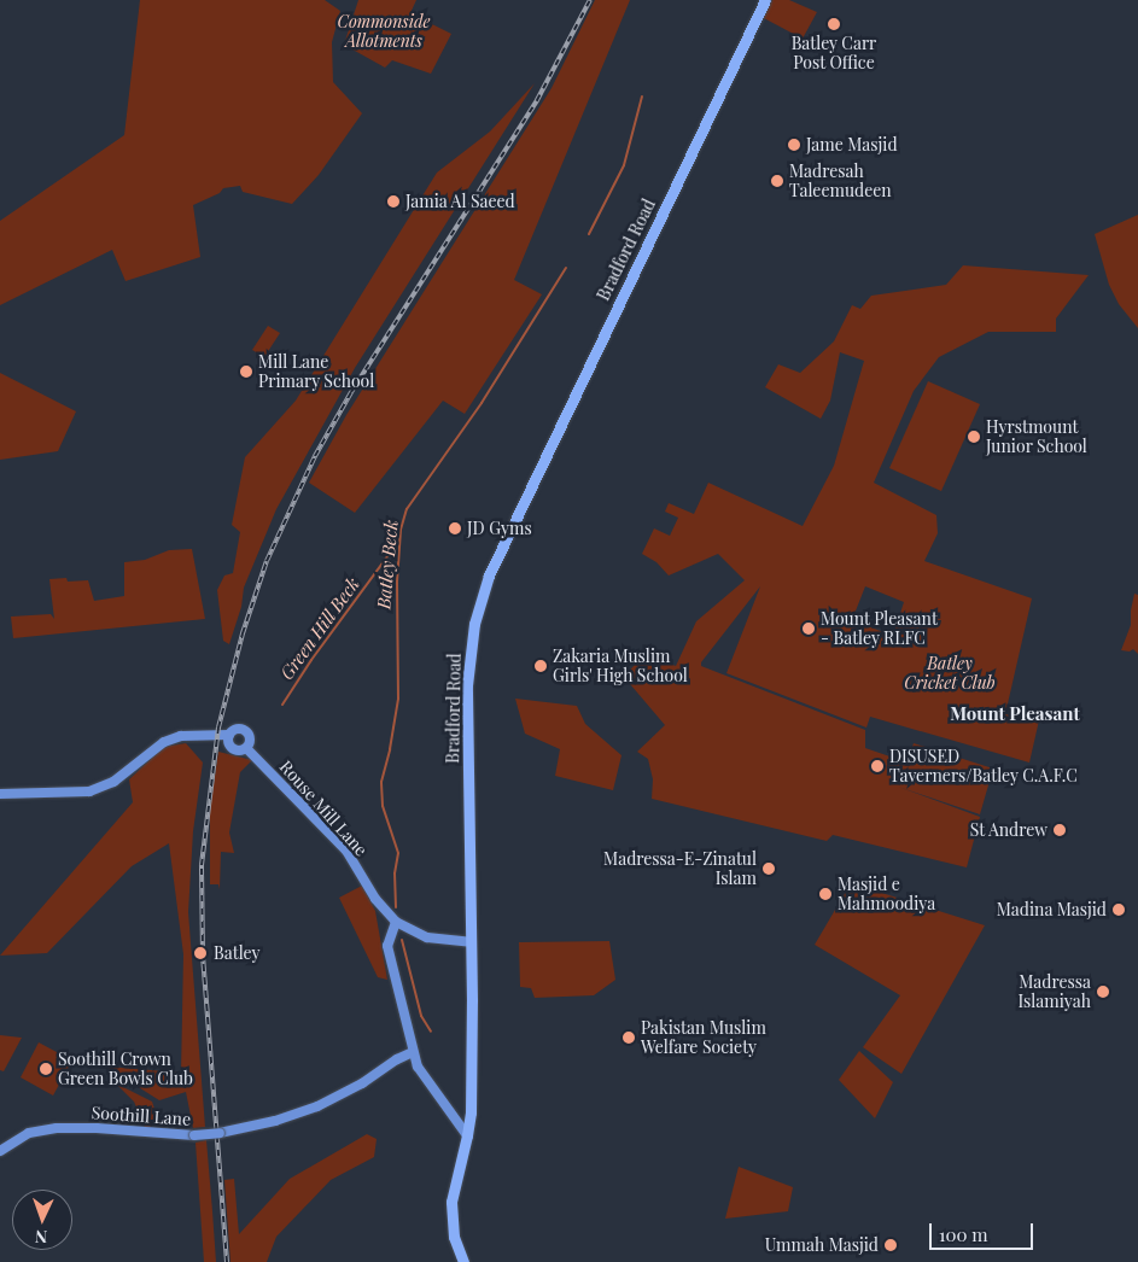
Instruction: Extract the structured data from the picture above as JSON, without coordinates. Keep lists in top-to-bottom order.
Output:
{
  "streets": {
    "main road": ["Bradford Road", "Rouse Mill Lane", "Soothill Lane"]
  },
  "crossings": [
    ["Bradford Road", "Rouse Mill Lane"]
  ],
  "districts": ["Mount Pleasant"],
  "water": ["Batley Beck", "Green Hill Beck"],
  "parks": ["Commonside Allotments", "Batley Cricket Club"],
  "places": [
    "Batley Carr Post Office",
    "Jame Masjid",
    "Madresah Taleemudeen",
    "Jamia Al Saeed",
    "Mill Lane Primary School",
    "Hyrstmount Junior School",
    "JD Gyms",
    "Mount Pleasant - Batley RLFC",
    "Zakaria Muslim Girls' High School",
    "DISUSED Taverners/Batley C.A.F.C",
    "St Andrew",
    "Madressa-E-Zinatul Islam",
    "Masjid e Mahmoodiya",
    "Madina Masjid",
    "Batley",
    "Madressa Islamiyah",
    "Pakistan Muslim Welfare Society",
    "Soothill Crown Green Bowls Club",
    "Ummah Masjid"
  ],
  "scale_bar": "100 m",
  "north": "bottom"
}
